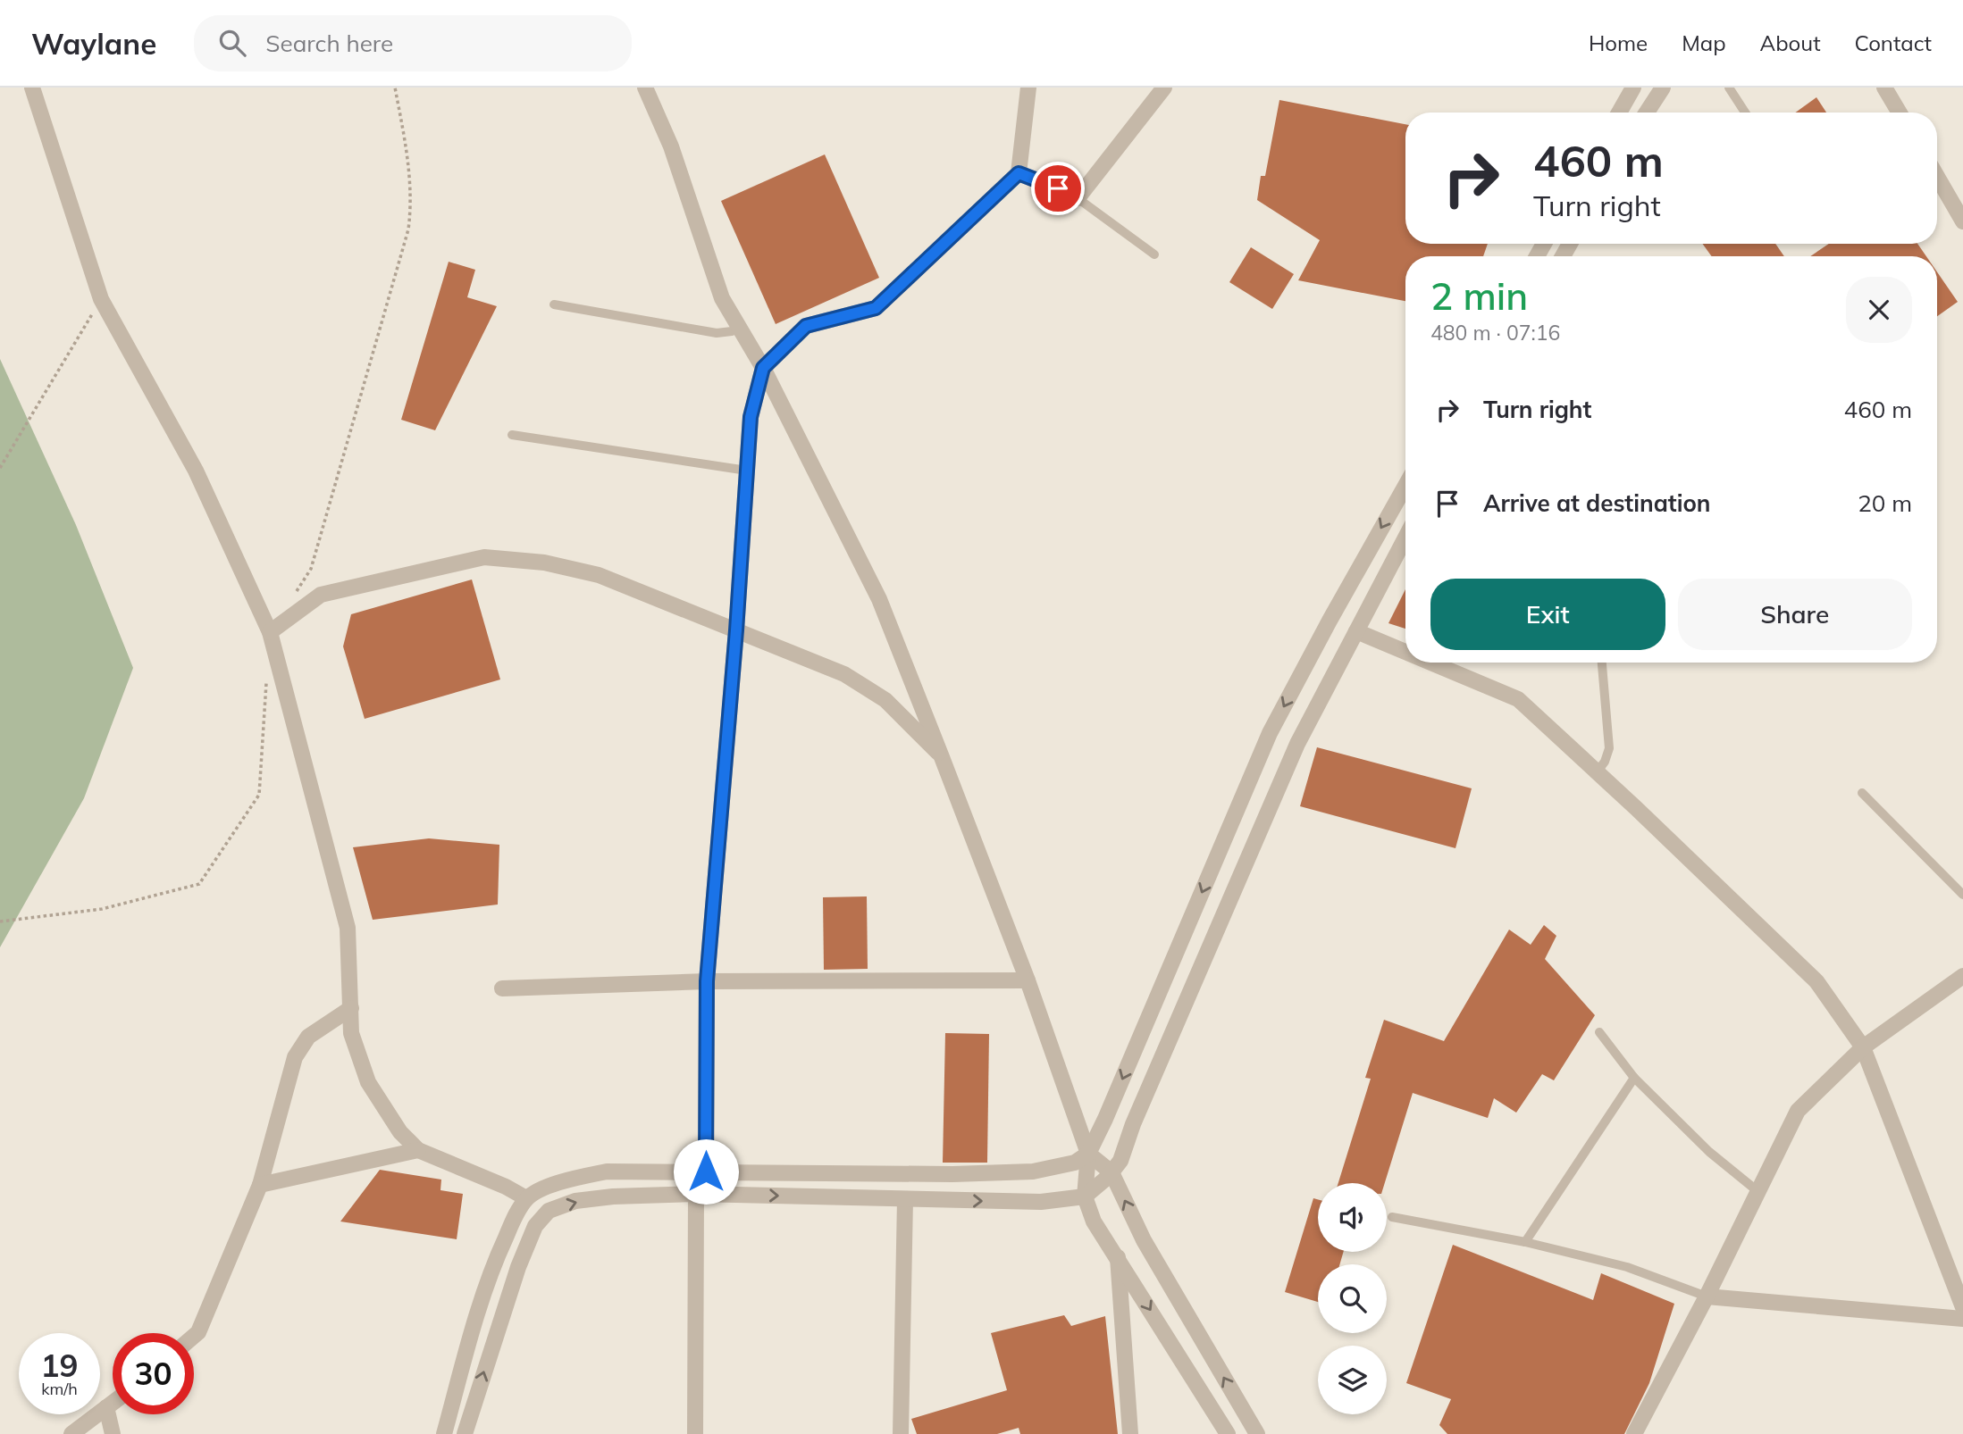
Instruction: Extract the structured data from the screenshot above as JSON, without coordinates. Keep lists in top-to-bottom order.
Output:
{
  "page": {
    "header": "Waylane",
    "search": "Search here",
    "nav": [
      "Home",
      "Map",
      "About",
      "Contact"
    ],
    "turn": ["460 m", "Turn right"],
    "heading": ["2 min", "480 m · 07:16"],
    "list": [
      {
        "name": "Turn right",
        "value": "460 m"
      },
      {
        "name": "Arrive at destination",
        "value": "20 m"
      }
    ],
    "buttons": ["Exit", "Share"],
    "speed": "19 km/h",
    "limit": "30"
  }
}
